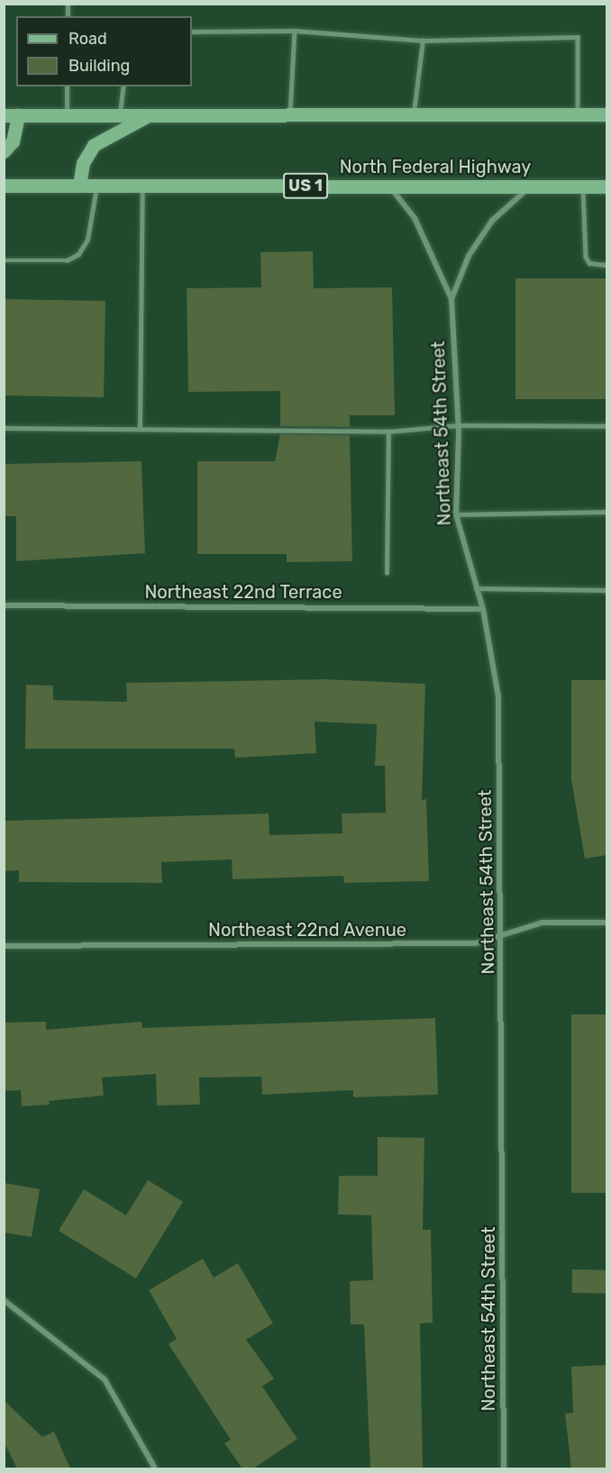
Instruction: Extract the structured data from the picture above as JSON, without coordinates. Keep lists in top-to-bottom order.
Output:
{
  "streets": {
    "main road": ["North Federal Highway", "US 1"],
    "street": ["Northeast 54th Street", "Northeast 22nd Terrace", "Northeast 22nd Avenue"]
  },
  "crossings": [
    ["North Federal Highway", "Northeast 54th Street"],
    ["Northeast 54th Street", "Northeast 22nd Terrace"],
    ["Northeast 54th Street", "Northeast 22nd Avenue"]
  ],
  "legend": ["Road", "Building"]
}
